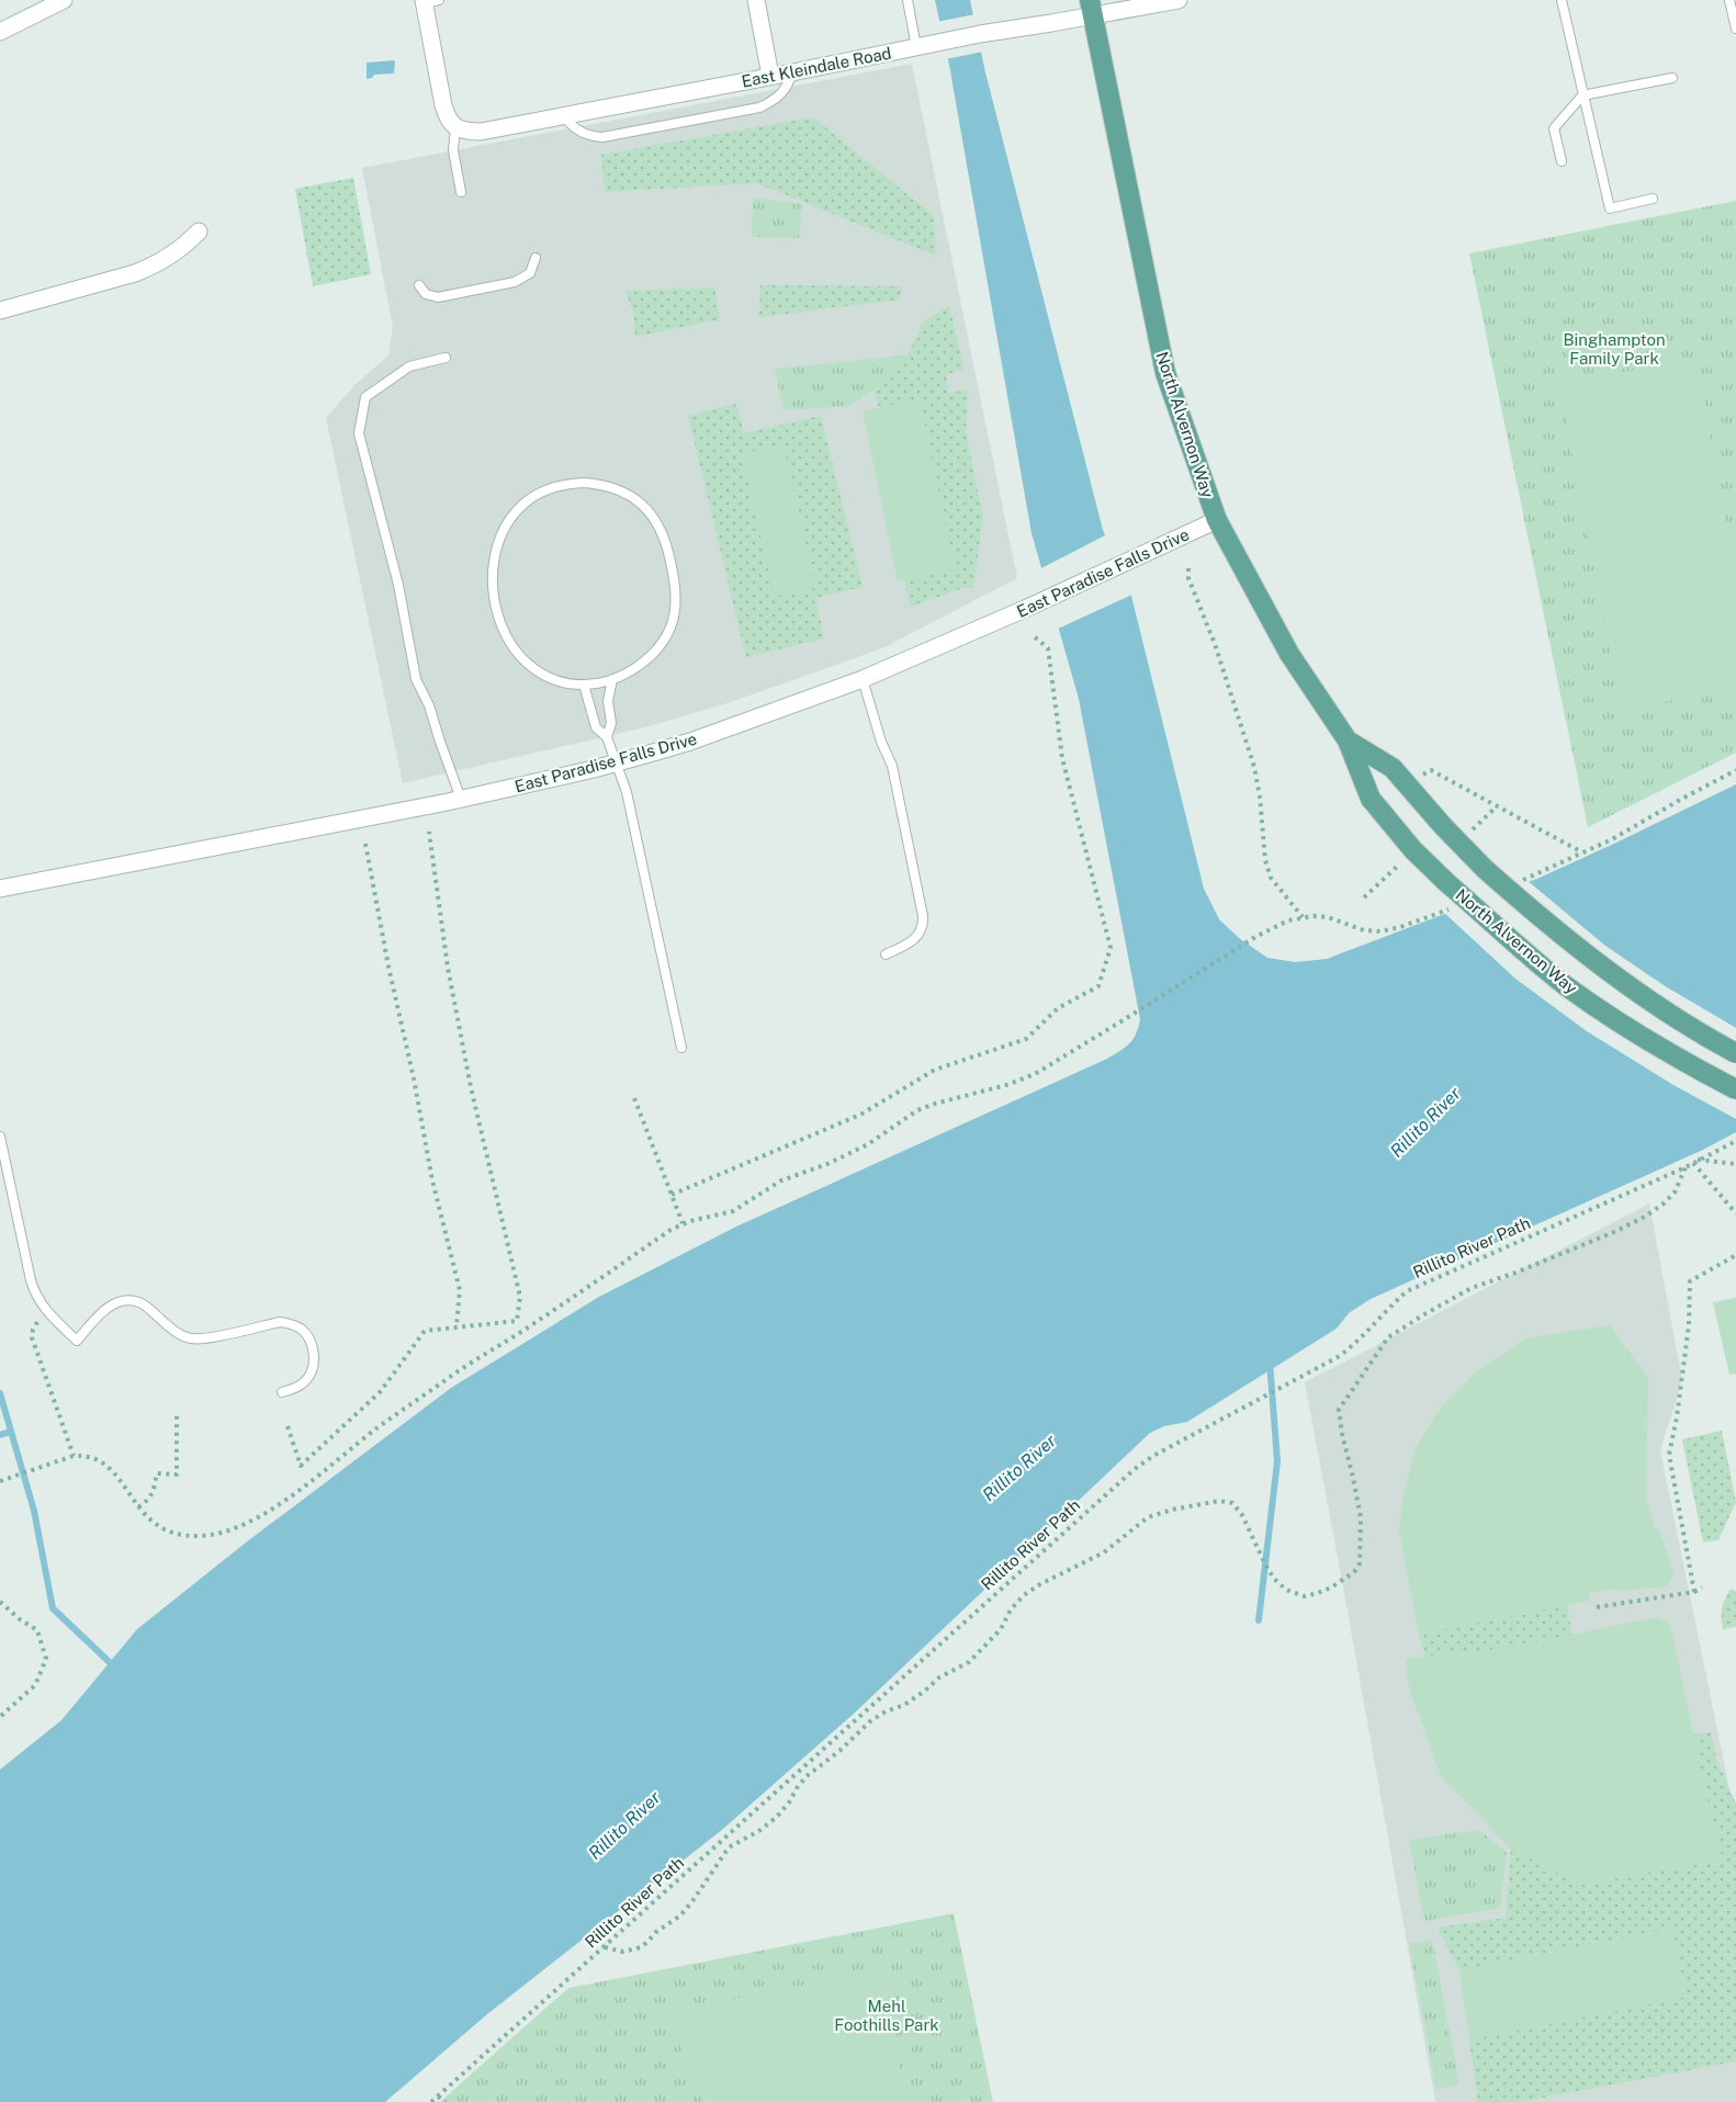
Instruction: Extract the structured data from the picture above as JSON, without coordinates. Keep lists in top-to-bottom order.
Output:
{
  "streets": {
    "main road": ["North Alvernon Way"],
    "street": ["East Kleindale Road", "East Paradise Falls Drive"],
    "path": ["Rillito River Path"]
  },
  "crossings": [
    ["East Kleindale Road", "North Alvernon Way"],
    ["North Alvernon Way", "East Paradise Falls Drive"]
  ],
  "water": ["Rillito River"],
  "parks": ["Binghampton Family Park", "Mehl Foothills Park"]
}
